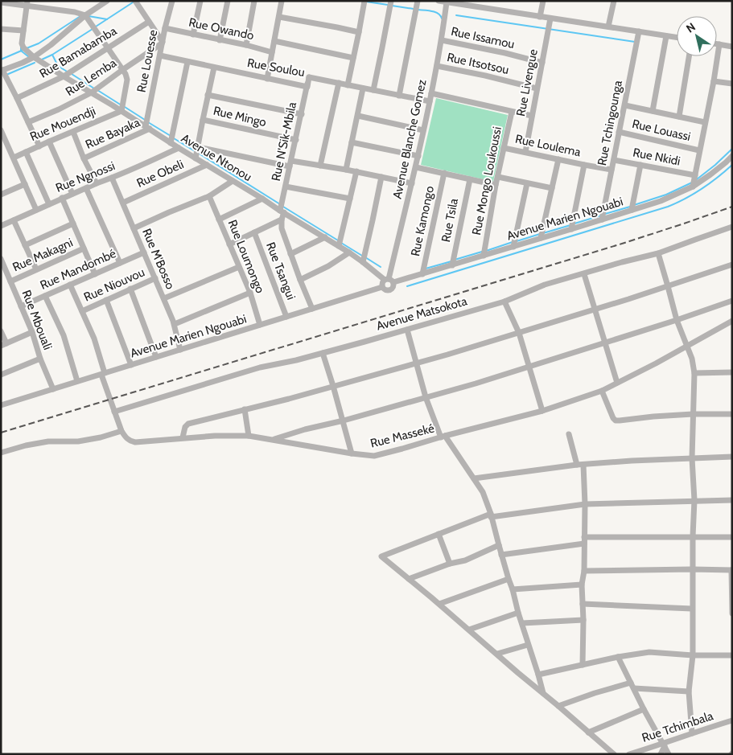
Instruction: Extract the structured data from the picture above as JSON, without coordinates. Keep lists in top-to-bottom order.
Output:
{
  "streets": {
    "street": [
      "Rue Owando",
      "Rue Issamou",
      "Rue Bamabamba",
      "Rue Louesse",
      "Rue Itsotsou",
      "Rue Soulou",
      "Rue Lemba",
      "Rue Livengue",
      "Rue Mingo",
      "Rue Tchingounga",
      "Rue Mouendji",
      "Rue Louassi",
      "Rue Bayaka",
      "Avenue Blanche Gomez",
      "Rue N'Sik-Mbila",
      "Rue Loulema",
      "Rue Nkidi",
      "Avenue Ntonou",
      "Rue Obeli",
      "Rue Ngnossi",
      "Rue Mongo Loukoussi",
      "Avenue Marien Ngouabi",
      "Rue Tsila",
      "Rue Kamongo",
      "Rue Makagni",
      "Rue Loumongo",
      "Rue M'Bosso",
      "Rue Mandombé",
      "Rue Tsangui",
      "Rue Niouvou",
      "Avenue Matsokota",
      "Rue Mbouali",
      "Rue Masseké",
      "Rue Tchimbala"
    ]
  },
  "crossings": [
    ["Rue Owando", "Rue Louesse"],
    ["Rue Issamou", "Rue Livengue"],
    ["Rue Issamou", "Avenue Blanche Gomez"],
    ["Rue Bamabamba", "Avenue Ntonou"],
    ["Rue Louesse", "Rue Soulou"],
    ["Rue Louesse", "Rue Lemba"],
    ["Rue Louesse", "Rue Bayaka"],
    ["Rue Louesse", "Avenue Ntonou"],
    ["Rue Itsotsou", "Rue Livengue"],
    ["Rue Itsotsou", "Avenue Blanche Gomez"],
    ["Rue Soulou", "Avenue Blanche Gomez"],
    ["Rue Soulou", "Rue N'Sik-Mbila"],
    ["Rue Lemba", "Avenue Ntonou"],
    ["Rue Livengue", "Rue Loulema"],
    ["Rue Mingo", "Rue N'Sik-Mbila"],
    ["Rue Tchingounga", "Rue Louassi"],
    ["Rue Tchingounga", "Rue Loulema"],
    ["Rue Tchingounga", "Rue Nkidi"],
    ["Rue Tchingounga", "Avenue Marien Ngouabi"],
    ["Rue Mouendji", "Avenue Ntonou"],
    ["Rue Bayaka", "Avenue Ntonou"],
    ["Avenue Blanche Gomez", "Avenue Ntonou"],
    ["Avenue Blanche Gomez", "Avenue Marien Ngouabi"],
    ["Rue N'Sik-Mbila", "Avenue Ntonou"],
    ["Rue Loulema", "Rue Mongo Loukoussi"],
    ["Avenue Ntonou", "Rue Obeli"],
    ["Avenue Ntonou", "Rue Ngnossi"],
    ["Avenue Ntonou", "Avenue Marien Ngouabi"],
    ["Rue Obeli", "Rue M'Bosso"],
    ["Rue Ngnossi", "Rue M'Bosso"],
    ["Rue Mongo Loukoussi", "Avenue Marien Ngouabi"],
    ["Avenue Marien Ngouabi", "Rue Tsila"],
    ["Avenue Marien Ngouabi", "Rue Kamongo"],
    ["Avenue Marien Ngouabi", "Rue Loumongo"],
    ["Avenue Marien Ngouabi", "Rue M'Bosso"],
    ["Avenue Marien Ngouabi", "Rue Tsangui"],
    ["Avenue Marien Ngouabi", "Rue Mbouali"],
    ["Rue Makagni", "Rue Mbouali"],
    ["Rue M'Bosso", "Rue Mandombé"],
    ["Rue M'Bosso", "Rue Niouvou"],
    ["Rue Mandombé", "Rue Mbouali"]
  ],
  "north": "top left"
}
